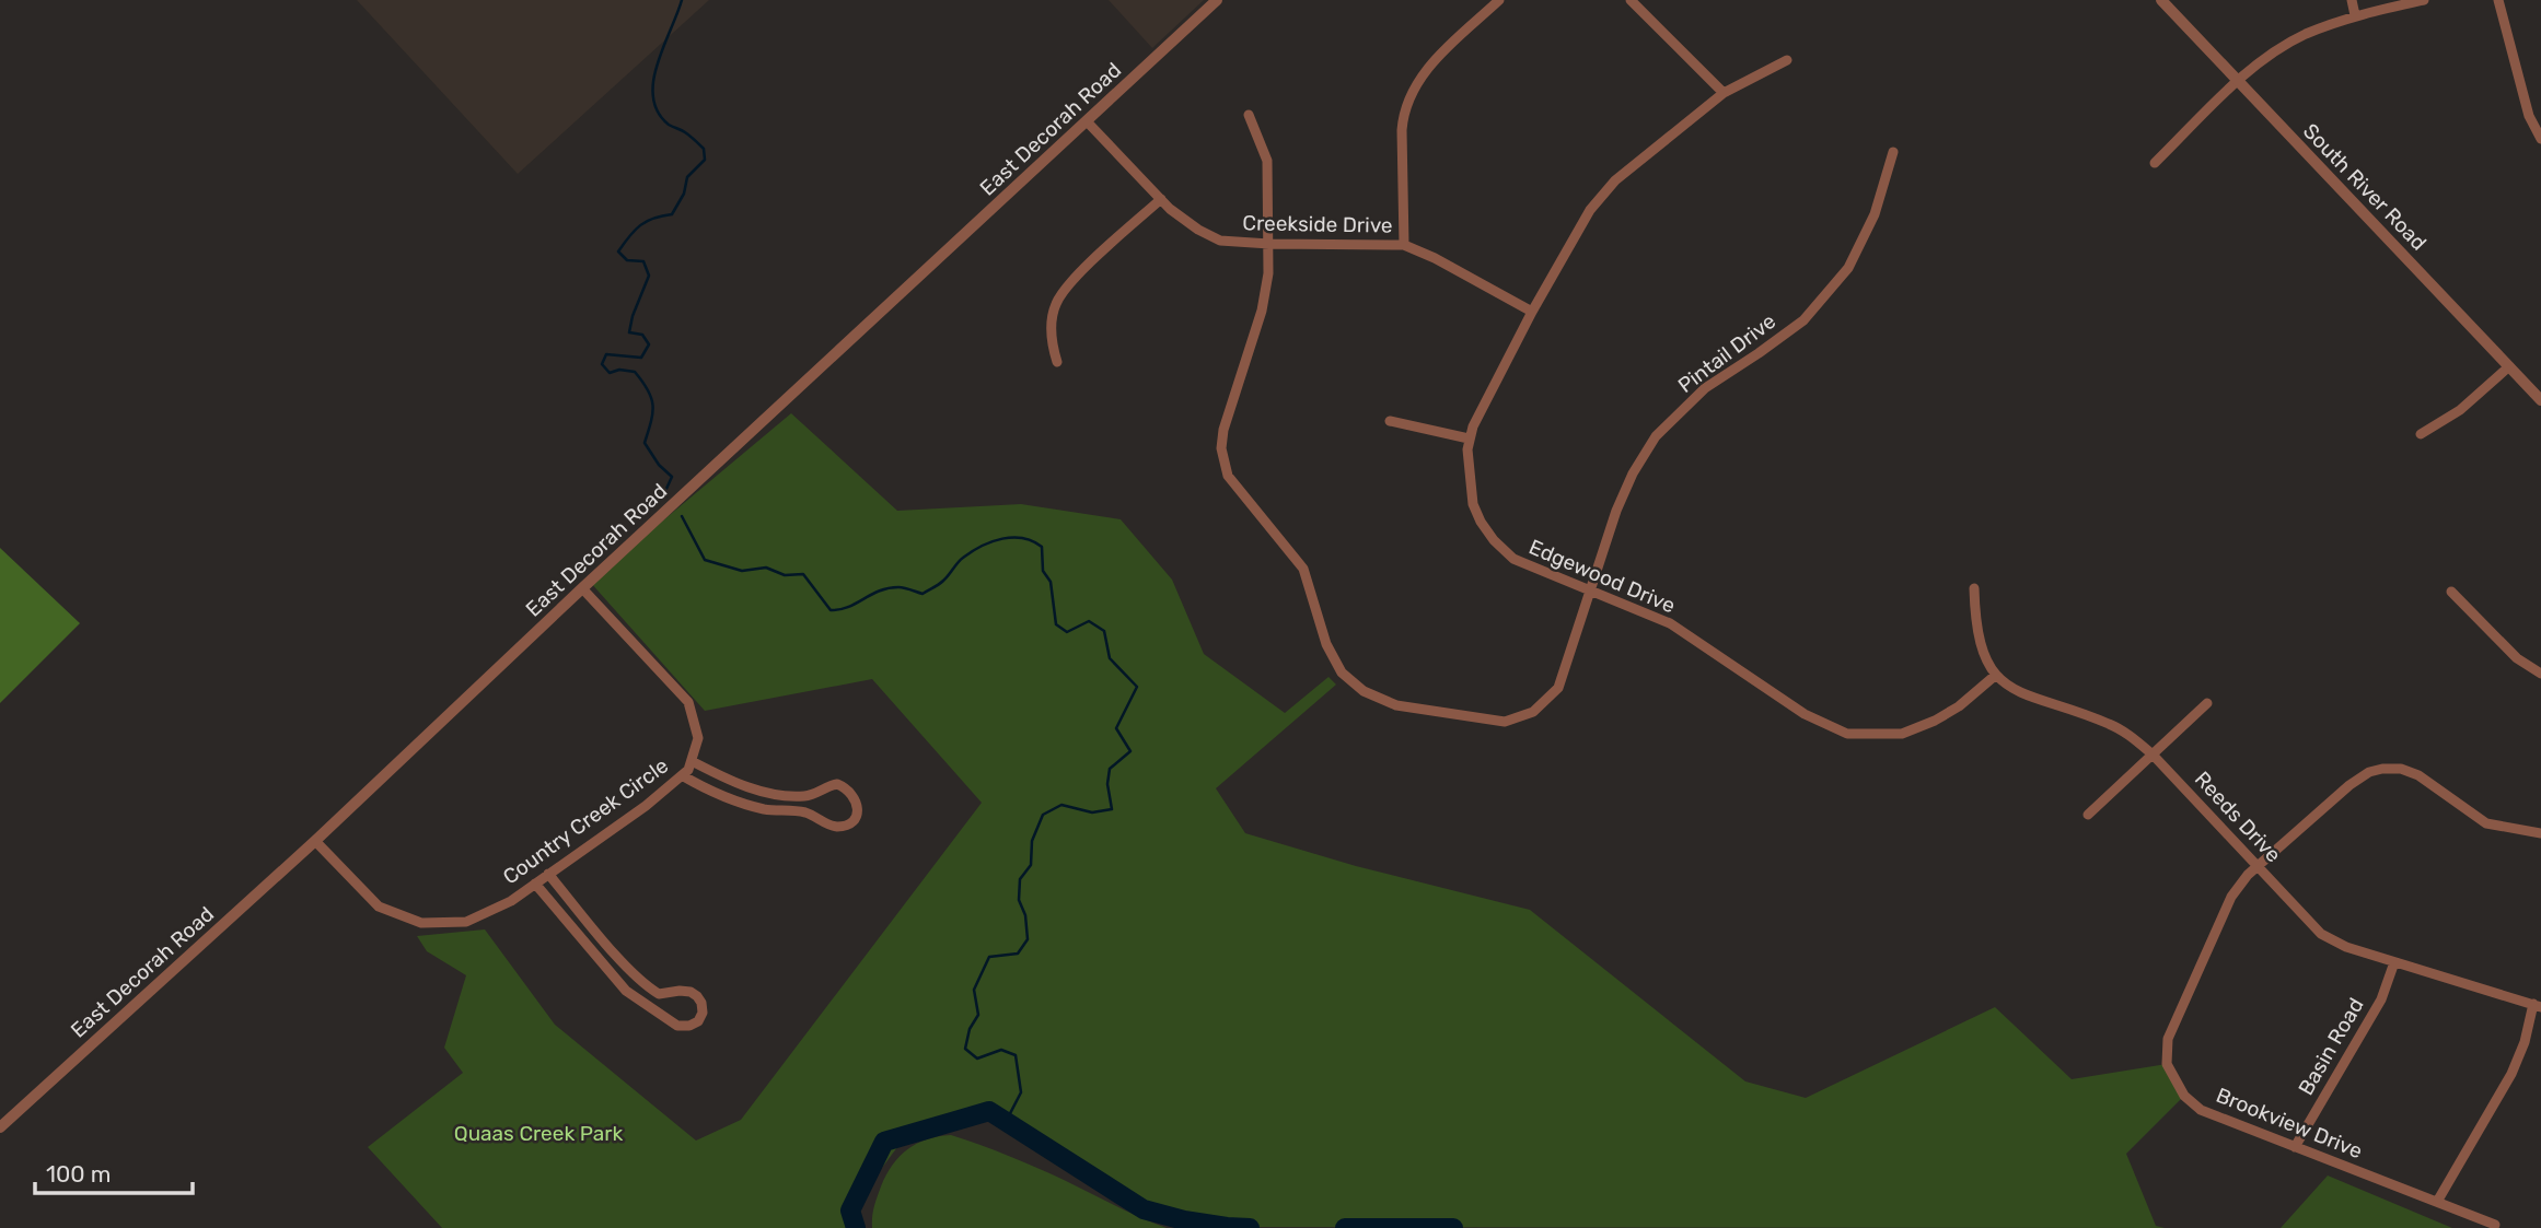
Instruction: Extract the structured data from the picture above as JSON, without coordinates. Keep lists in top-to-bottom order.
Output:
{
  "streets": {
    "street": [
      "East Decorah Road",
      "South River Road",
      "Creekside Drive",
      "Pintail Drive",
      "Edgewood Drive",
      "Reeds Drive",
      "Country Creek Circle",
      "Basin Road",
      "Brookview Drive"
    ]
  },
  "crossings": [
    ["East Decorah Road", "Creekside Drive"],
    ["East Decorah Road", "Country Creek Circle"],
    ["Creekside Drive", "Pintail Drive"],
    ["Creekside Drive", "Edgewood Drive"],
    ["Pintail Drive", "Edgewood Drive"],
    ["Edgewood Drive", "Reeds Drive"],
    ["Reeds Drive", "Basin Road"],
    ["Reeds Drive", "Brookview Drive"],
    ["Basin Road", "Brookview Drive"]
  ],
  "parks": ["Quaas Creek Park"],
  "scale_bar": "100 m"
}
